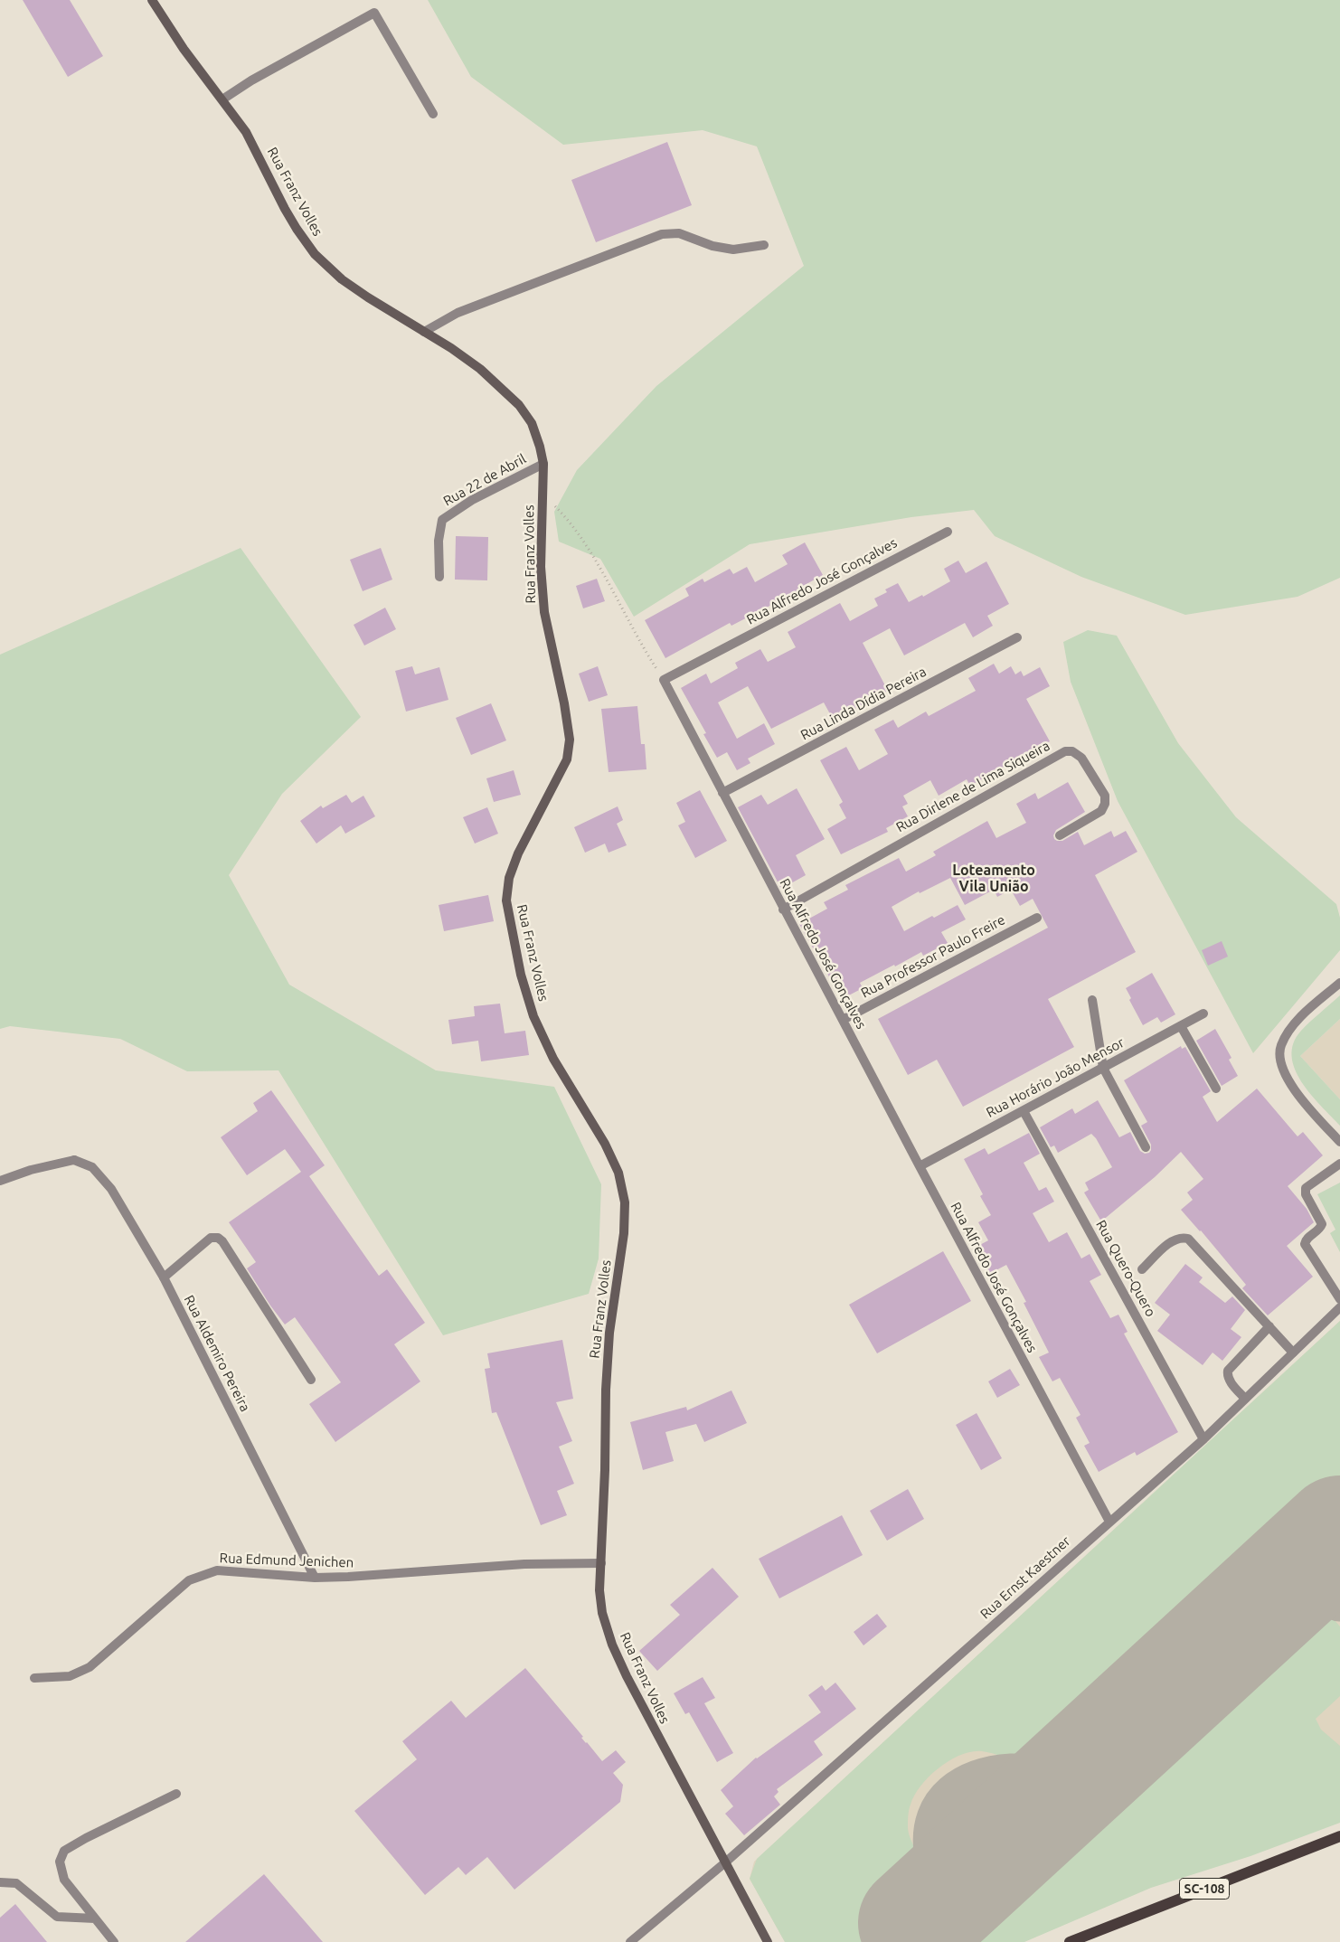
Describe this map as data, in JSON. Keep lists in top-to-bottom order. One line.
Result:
{"streets":{"main road":["SC-108"],"street":["Rua Franz Volles","Rua 22 de Abril","Rua Alfredo José Gonçalves","Rua Linda Dídia Pereira","Rua Dirlene de Lima Siqueira","Rua Professor Paulo Freire","Rua Horário João Mensor","Rua Quero-Quero","Rua Aldemiro Pereira","Rua Edmund Jenichen","Rua Ernst Kaestner"]},"crossings":[["Rua Franz Volles","Rua 22 de Abril"],["Rua Franz Volles","Rua Edmund Jenichen"],["Rua Franz Volles","Rua Ernst Kaestner"],["Rua Alfredo José Gonçalves","Rua Linda Dídia Pereira"],["Rua Alfredo José Gonçalves","Rua Dirlene de Lima Siqueira"],["Rua Alfredo José Gonçalves","Rua Professor Paulo Freire"],["Rua Alfredo José Gonçalves","Rua Horário João Mensor"],["Rua Alfredo José Gonçalves","Rua Ernst Kaestner"],["Rua Horário João Mensor","Rua Quero-Quero"],["Rua Quero-Quero","Rua Ernst Kaestner"],["Rua Aldemiro Pereira","Rua Edmund Jenichen"]],"districts":["Loteamento Vila União"]}
